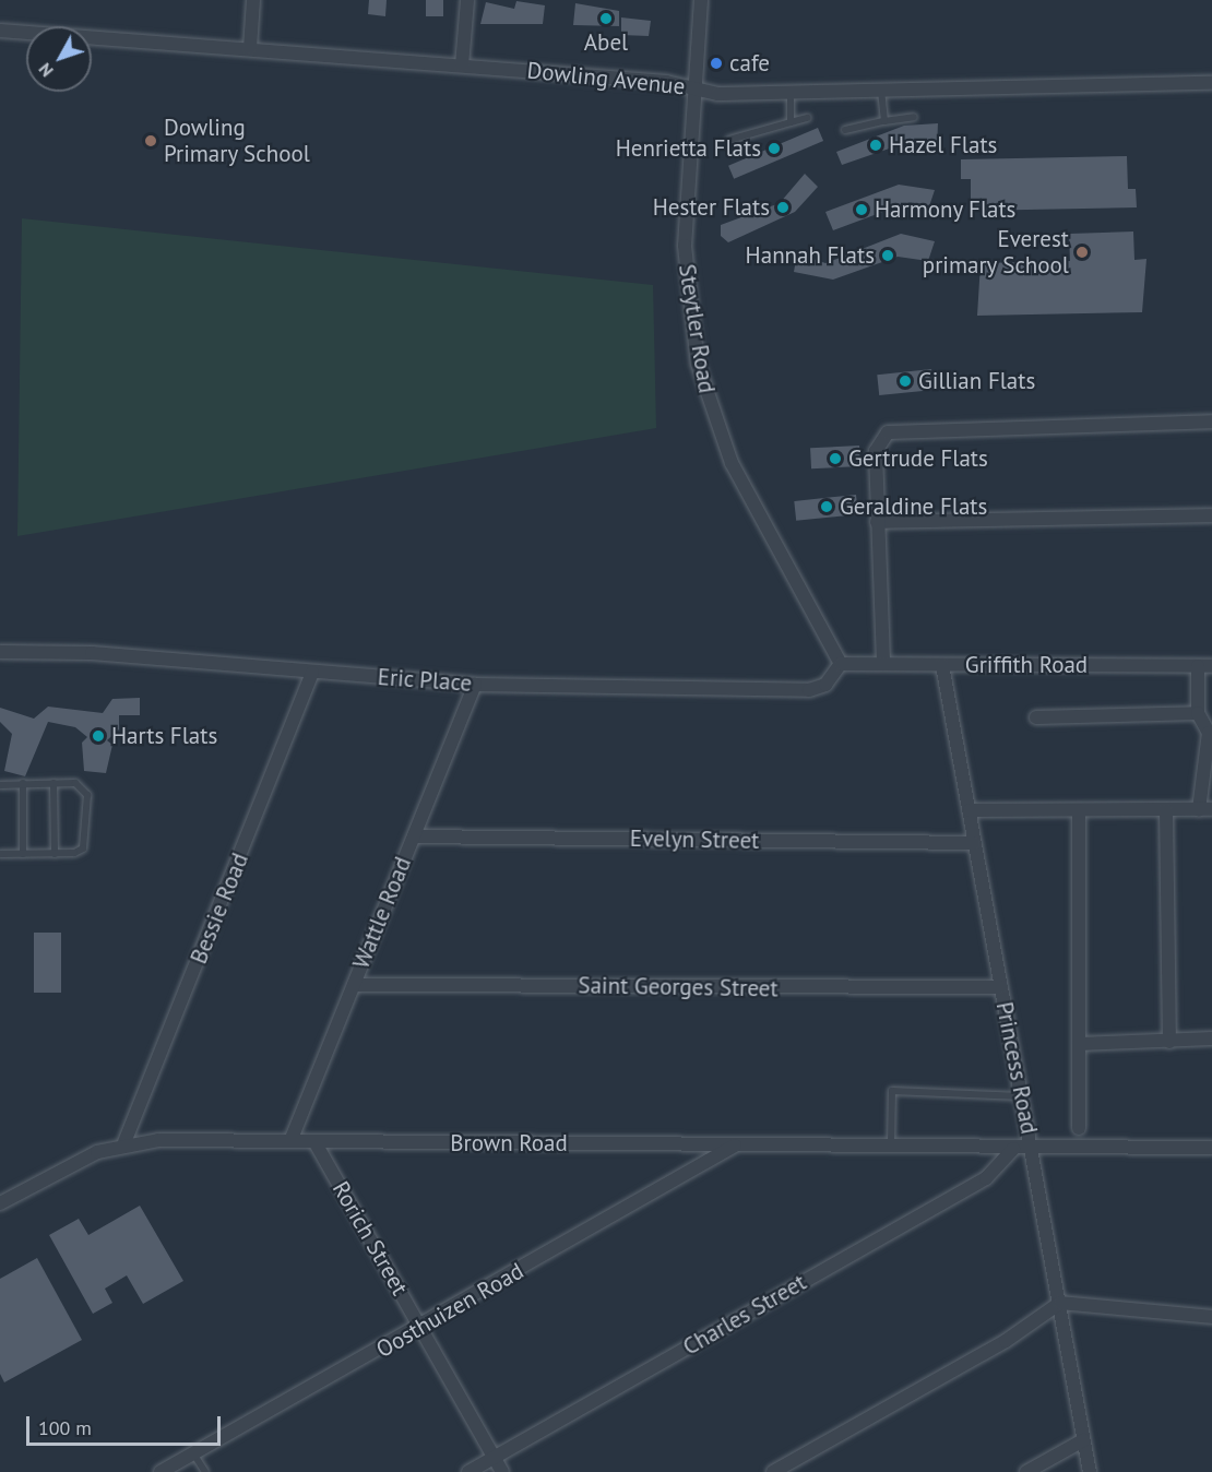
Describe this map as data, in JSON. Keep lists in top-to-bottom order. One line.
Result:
{"streets":{"street":["Dowling Avenue","Steytler Road","Griffith Road","Eric Place","Evelyn Street","Bessie Road","Wattle Road","Saint Georges Street","Princess Road","Brown Road","Rorich Street","Oosthuizen Road","Charles Street"]},"crossings":[["Dowling Avenue","Steytler Road"],["Steytler Road","Griffith Road"],["Steytler Road","Eric Place"],["Griffith Road","Eric Place"],["Griffith Road","Princess Road"],["Eric Place","Bessie Road"],["Eric Place","Wattle Road"],["Evelyn Street","Wattle Road"],["Evelyn Street","Princess Road"],["Bessie Road","Brown Road"],["Wattle Road","Saint Georges Street"],["Wattle Road","Brown Road"],["Saint Georges Street","Princess Road"],["Princess Road","Brown Road"],["Brown Road","Rorich Street"],["Brown Road","Oosthuizen Road"],["Brown Road","Charles Street"],["Rorich Street","Oosthuizen Road"],["Rorich Street","Charles Street"]],"places":["Abel","cafe","Dowling Primary School","Hazel Flats","Henrietta Flats","Hester Flats","Harmony Flats","Everest primary School","Hannah Flats","Gillian Flats","Gertrude Flats","Geraldine Flats","Harts Flats"],"scale_bar":"100 m","north":"bottom left"}
